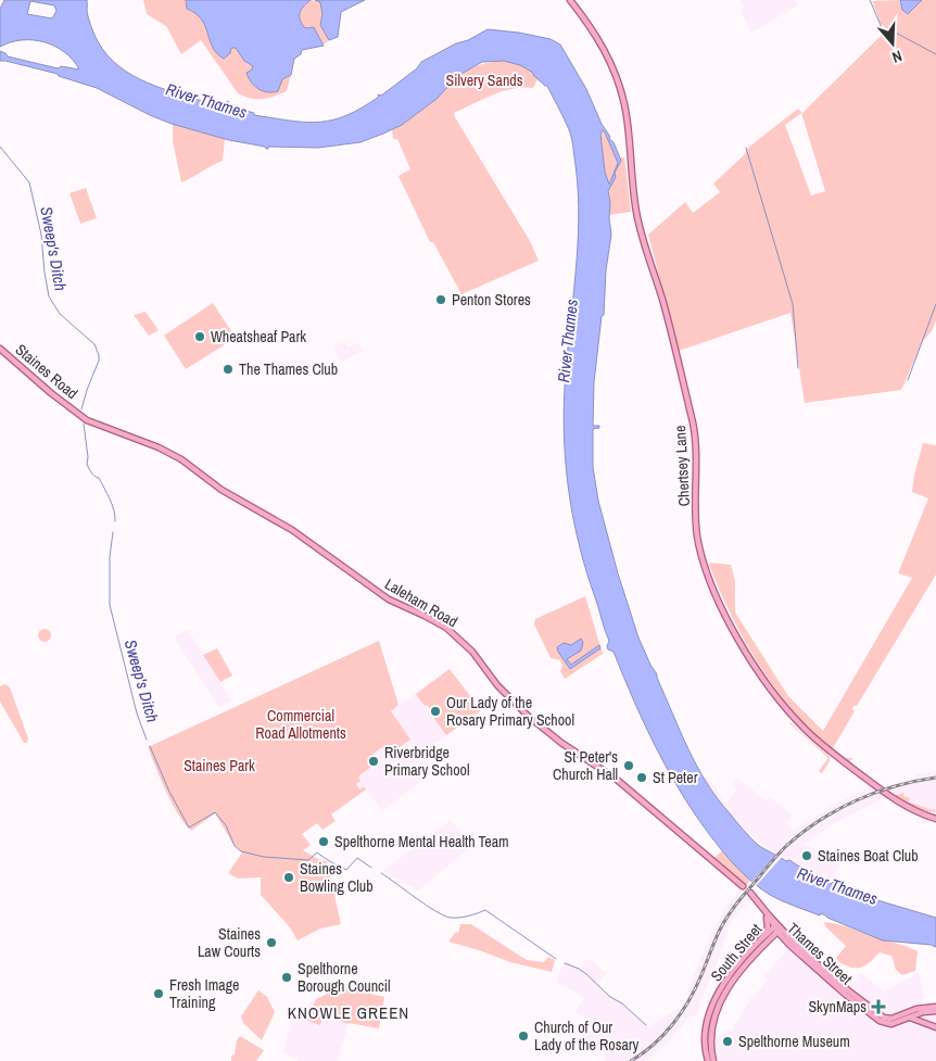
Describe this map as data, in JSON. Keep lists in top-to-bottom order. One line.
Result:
{"streets":{"main road":["Staines Road","Chertsey Lane","Laleham Road","South Street","Thames Street"]},"crossings":[["Staines Road","Laleham Road"],["South Street","Thames Street"]],"districts":["KNOWLE GREEN"],"water":["River Thames","Sweep's Ditch"],"parks":["Silvery Sands","Commercial Road Allotments","Staines Park"],"places":{"other":["Penton Stores","Wheatsheaf Park","The Thames Club","Our Lady of the Rosary Primary School","Riverbridge Primary School","St Peter's Church Hall","St Peter","Spelthorne Mental Health Team","Staines Boat Club","Staines Bowling Club","Staines Law Courts","Spelthorne Borough Council","Fresh Image Training","Church of Our Lady of the Rosary","Spelthorne Museum"],"health":["SkynMaps"]},"north":"bottom"}
